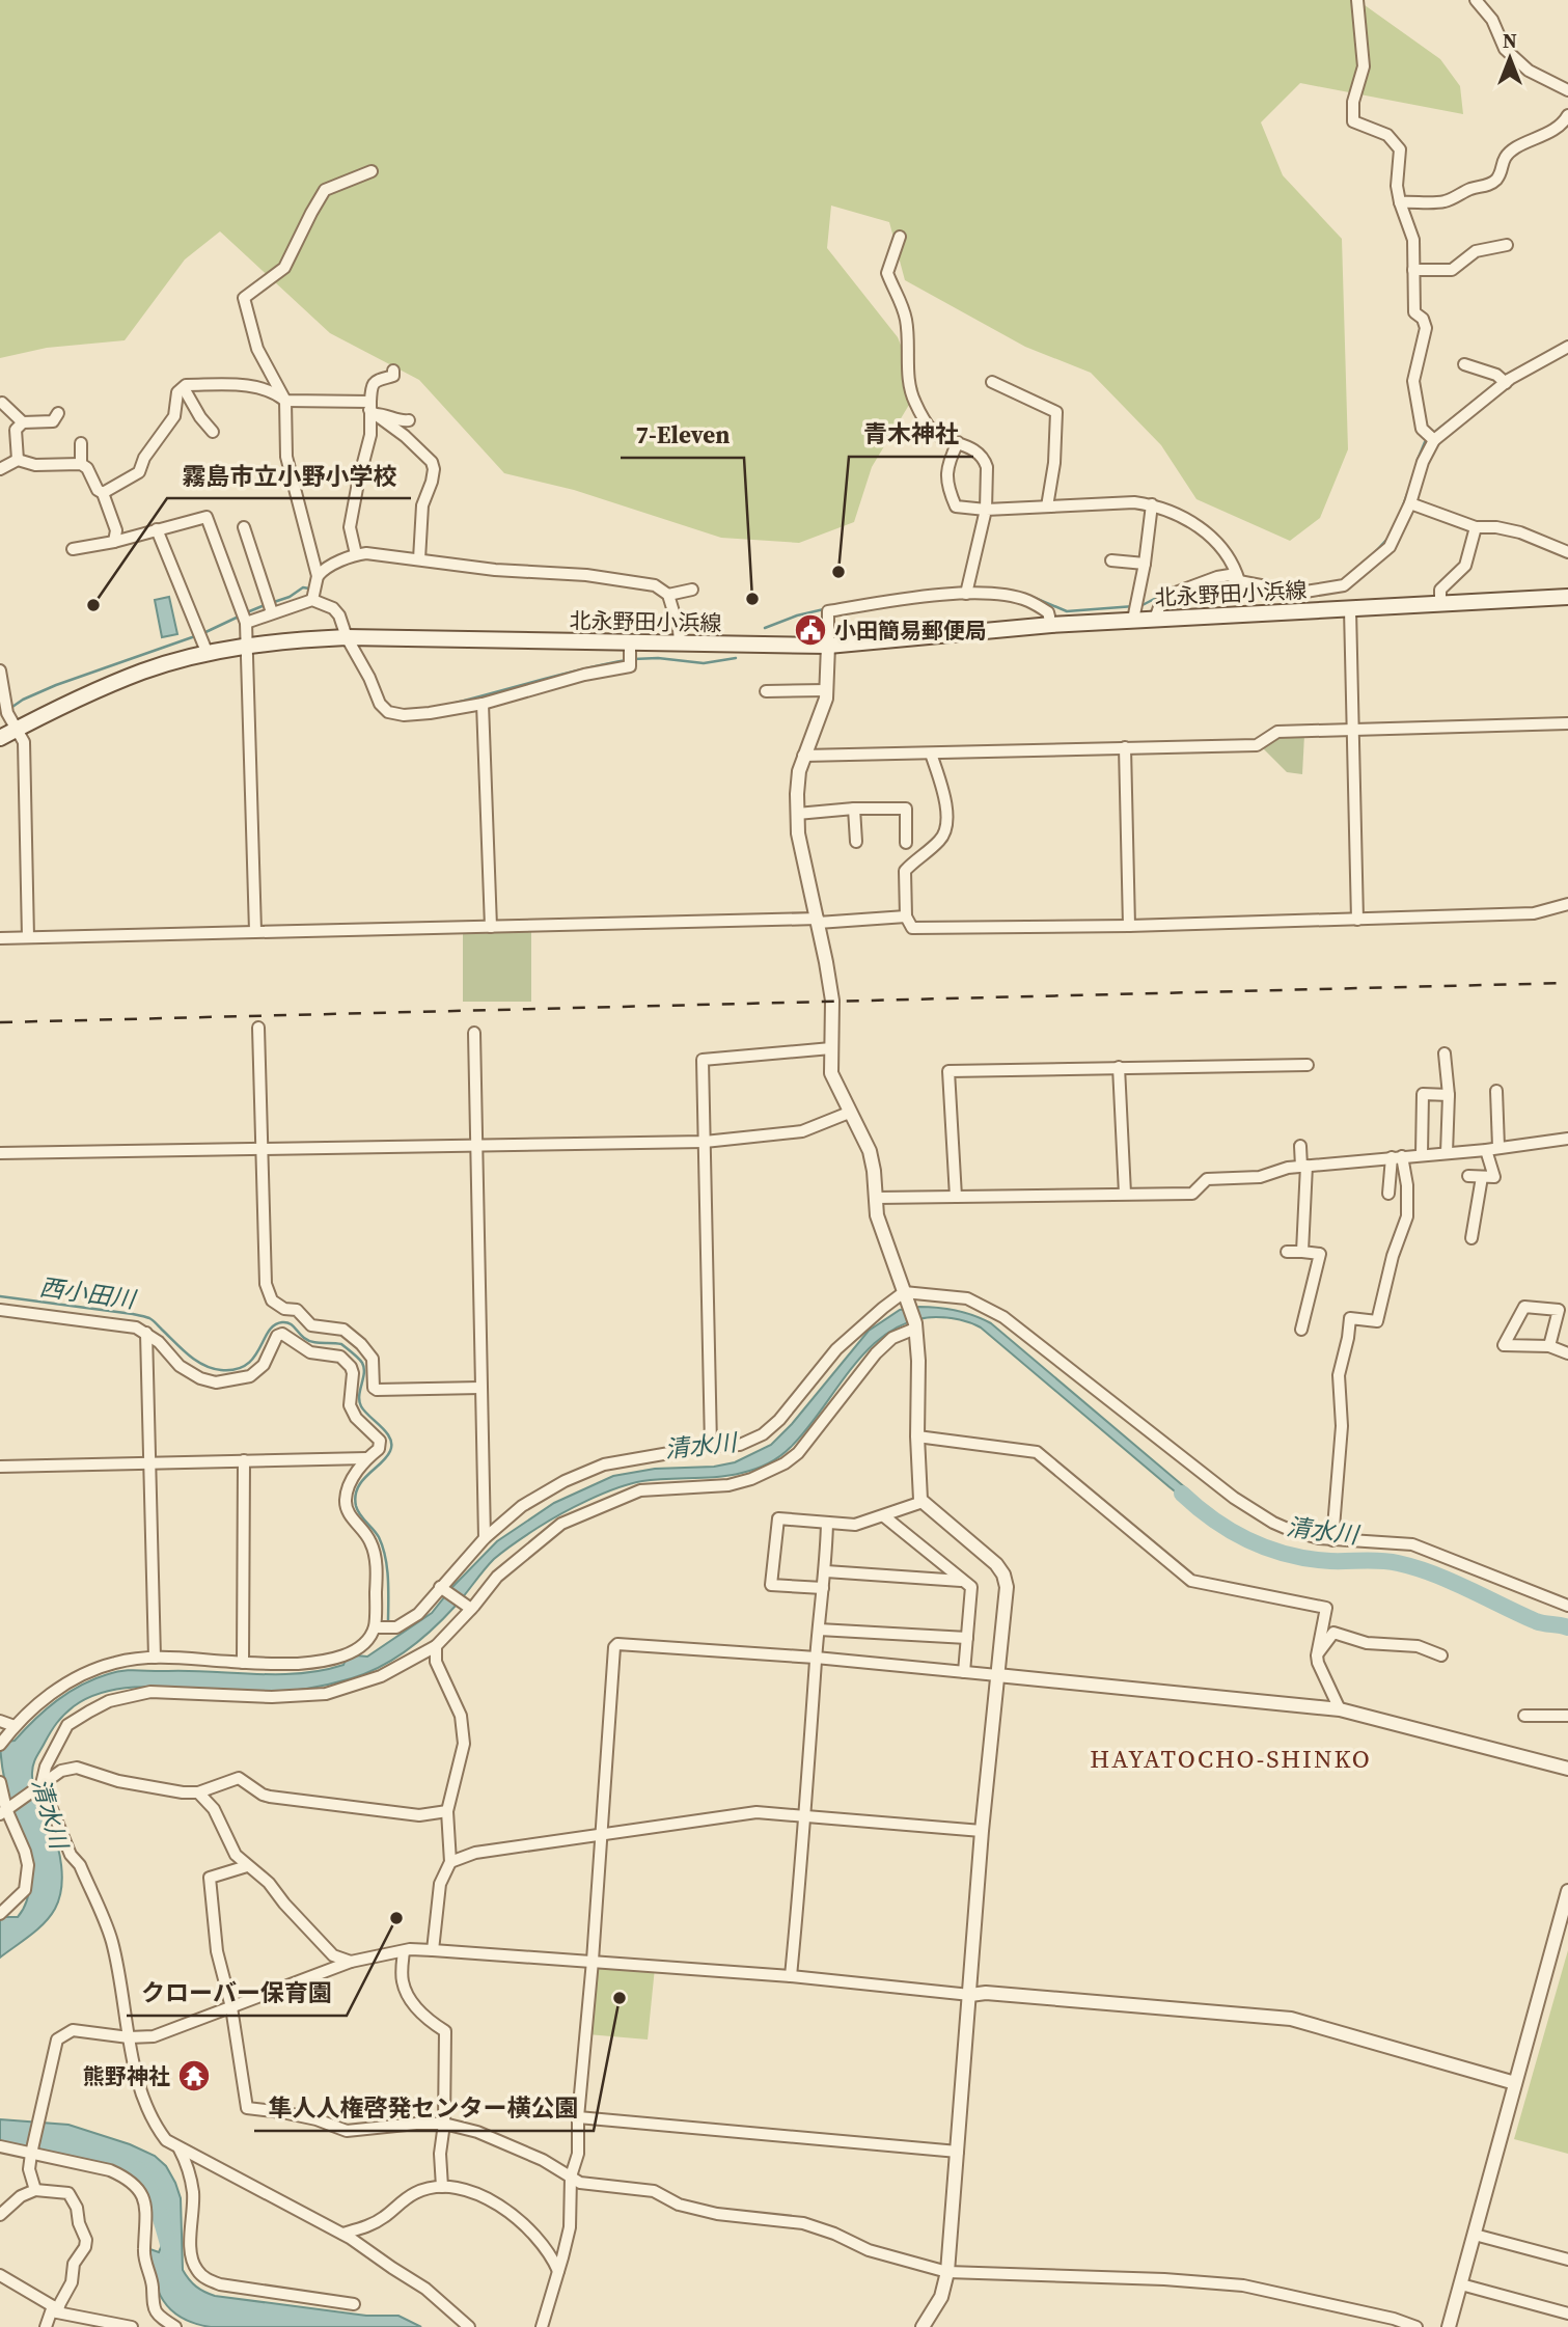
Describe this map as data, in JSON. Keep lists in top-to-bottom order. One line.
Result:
{"streets":{"main road":["北永野田小浜線"]},"districts":["HAYATOCHO-SHINKO"],"water":["西小田川","清水川"],"places":{"other":["青木神社","7-Eleven","霧島市立小野小学校","クローバー保育園","隼人人権啓発センター横公園"],"public building":["小田簡易郵便局"],"temple":["熊野神社"]},"north":"top"}
